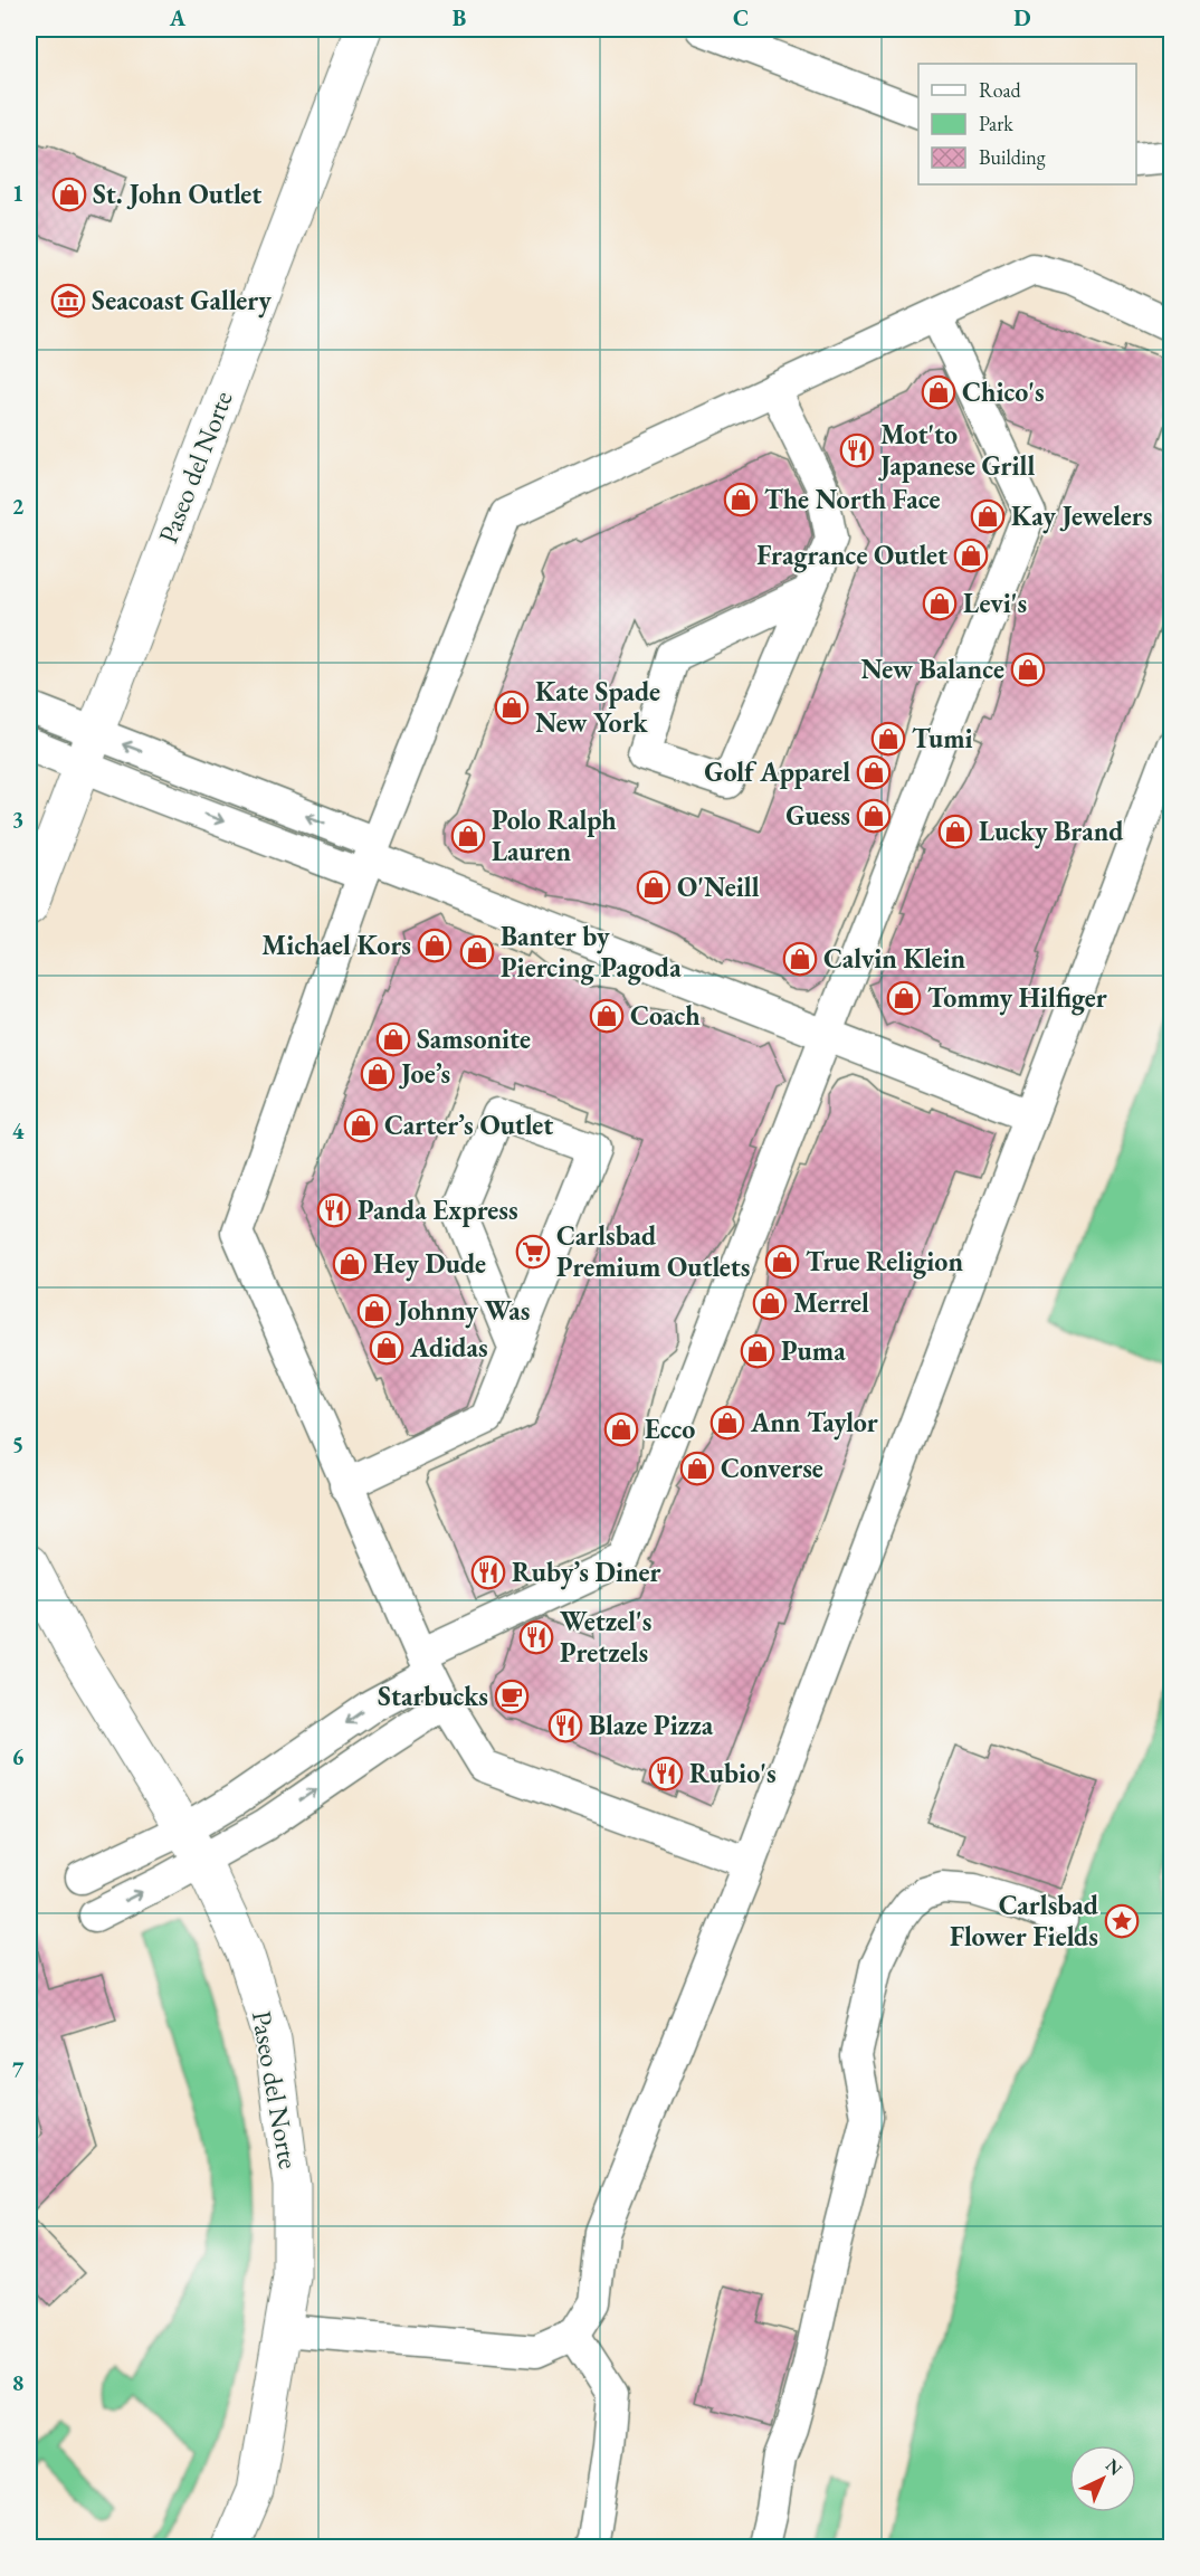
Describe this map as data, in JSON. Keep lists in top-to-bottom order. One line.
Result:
{"streets":{"main road":["Paseo del Norte"]},"places":{"shop":["St. John Outlet","Chico's","The North Face","Kay Jewelers","Fragrance Outlet","Levi's","New Balance","Kate Spade New York","Tumi","Golf Apparel","Guess","Lucky Brand","Polo Ralph Lauren","O'Neill","Michael Kors","Banter by Piercing Pagoda","Calvin Klein","Tommy Hilfiger","Coach","Samsonite","Joe’s","Carter’s Outlet","True Religion","Hey Dude","Merrel","Johnny Was","Adidas","Puma","Ann Taylor","Ecco","Converse"],"museum":["Seacoast Gallery"],"restaurant":["Mot'to Japanese Grill","Panda Express","Ruby’s Diner","Wetzel's Pretzels","Blaze Pizza","Rubio's"],"supermarket":["Carlsbad Premium Outlets"],"cafe":["Starbucks"],"place":["Carlsbad Flower Fields"]},"legend":["Road","Park","Building"],"north":"top right","grid":{"columns":["A","B","C","D"],"rows":["1","2","3","4","5","6","7","8"]}}
